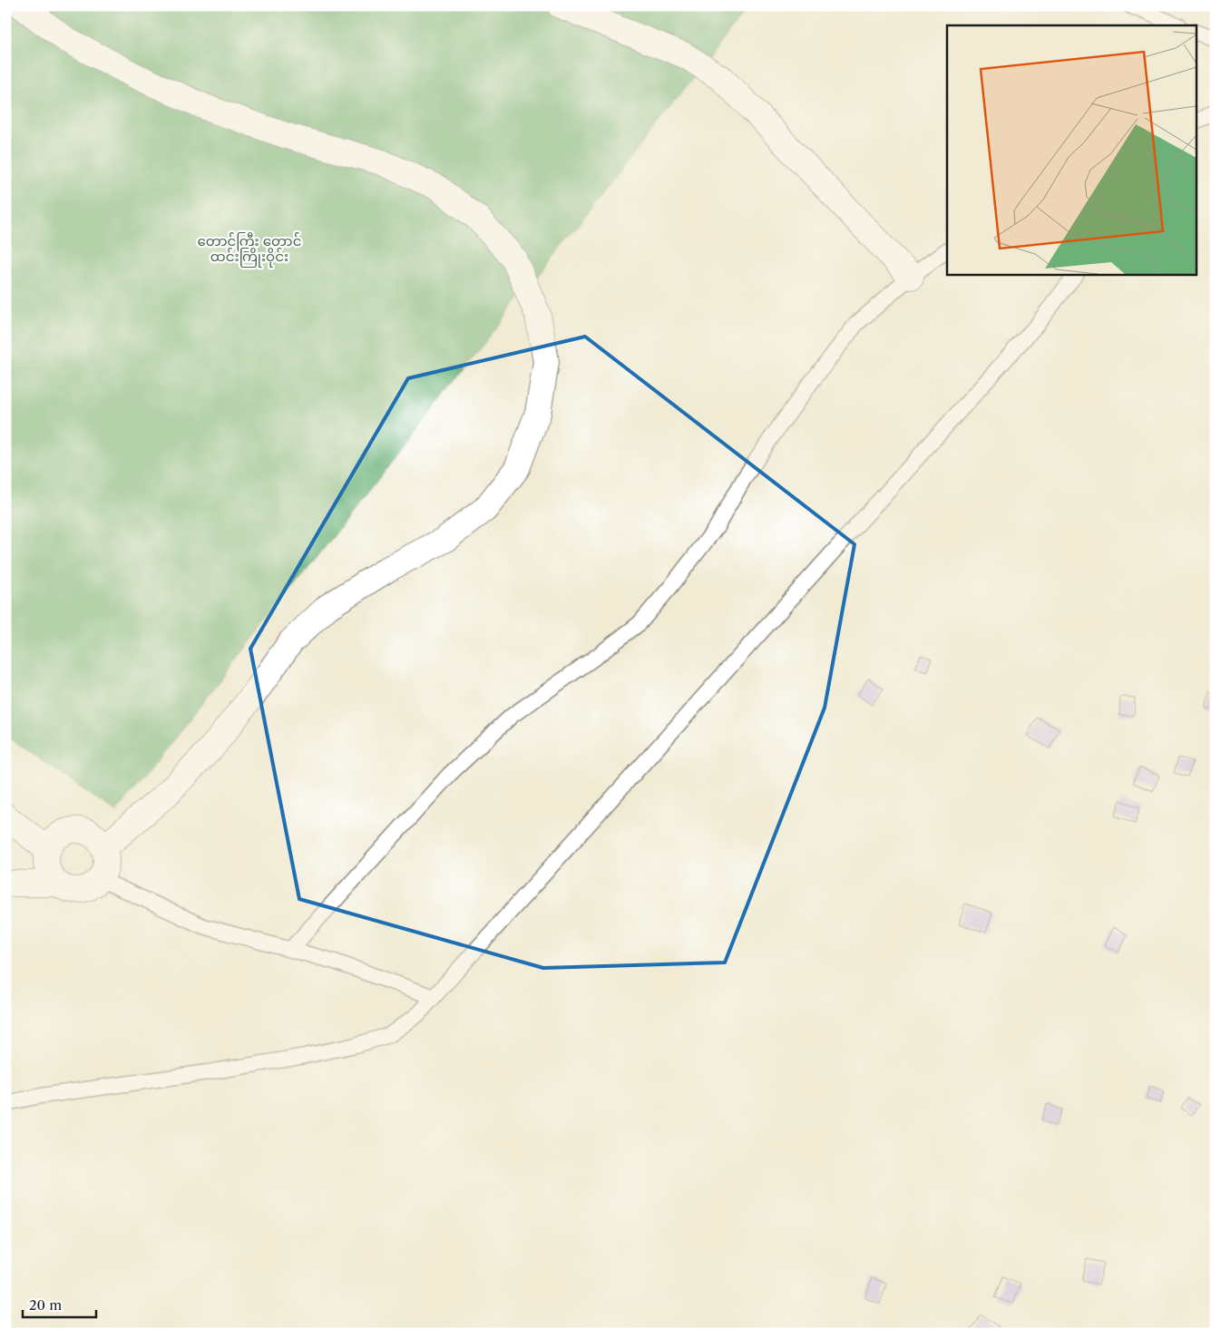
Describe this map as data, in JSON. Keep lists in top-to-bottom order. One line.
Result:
{"parks":["တောင်ကြီး တောင် ထင်းကြိုးဝိုင်း"],"scale_bar":"20 m"}
